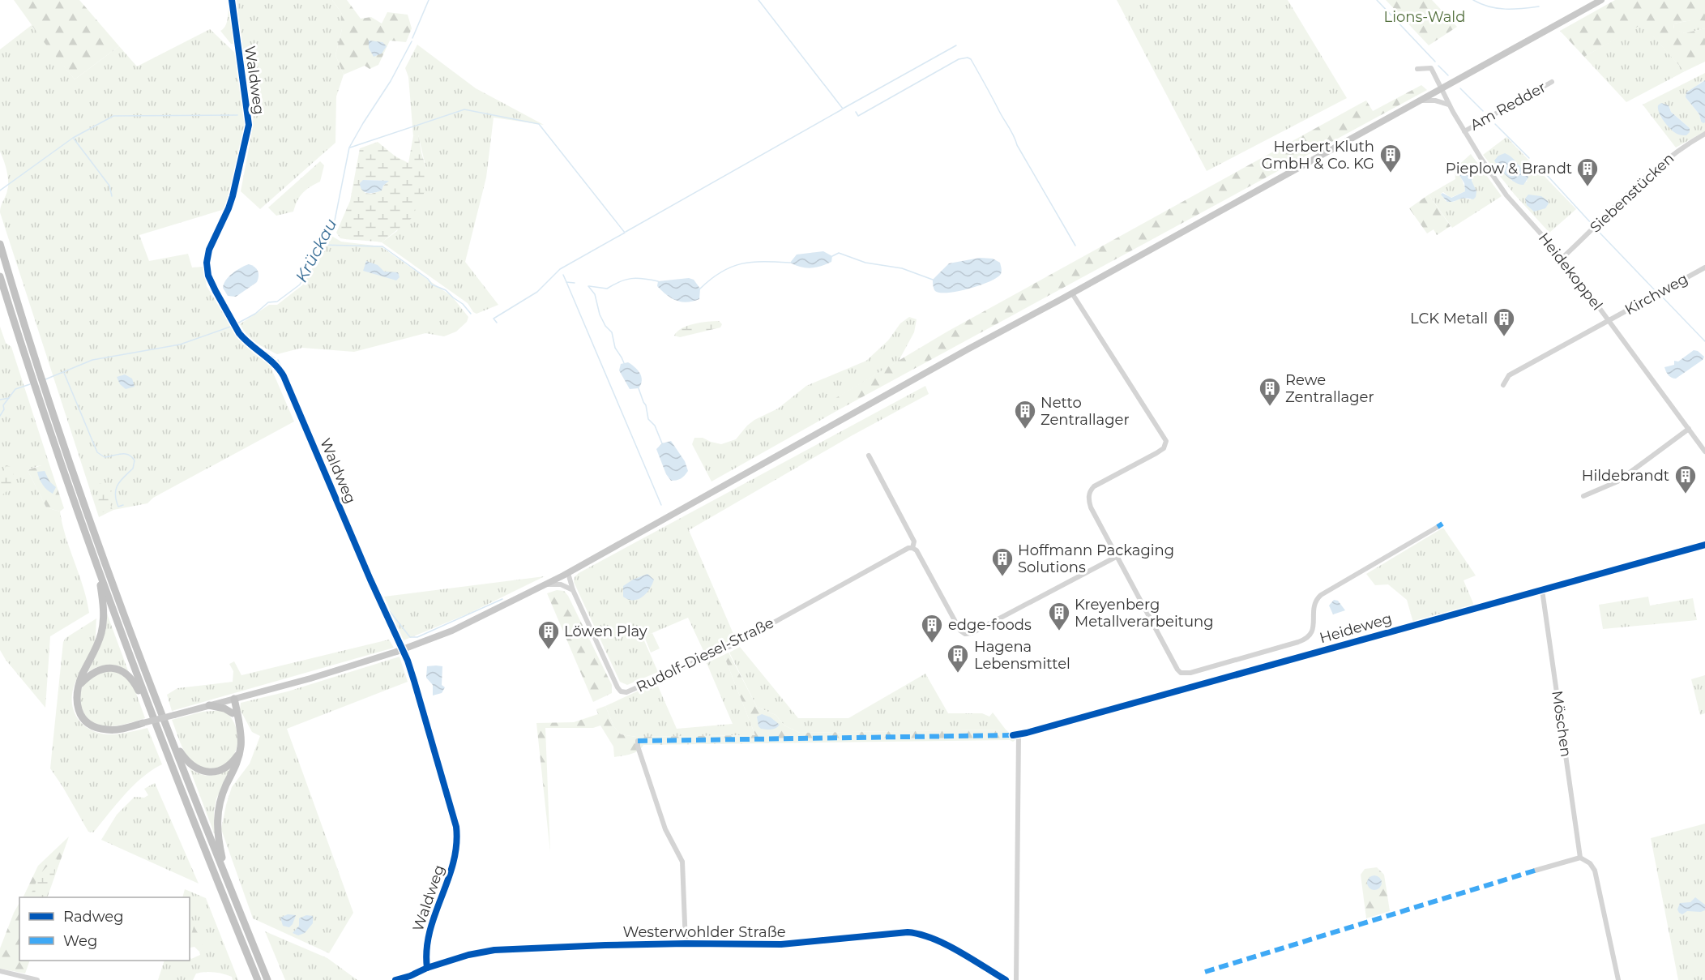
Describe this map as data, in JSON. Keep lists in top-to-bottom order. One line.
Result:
{"streets":{"street":["Waldweg","Am Redder","Siebenstücken","Heidekoppel","Kirchweg","Heideweg","Rudolf-Diesel-Straße","Möschen","Westerwohlder Straße"]},"crossings":[["Waldweg","Westerwohlder Straße"],["Am Redder","Heidekoppel"],["Siebenstücken","Heidekoppel"],["Heidekoppel","Kirchweg"],["Heideweg","Möschen"]],"water":["Krückau"],"parks":["Lions-Wald"],"places":{"building":["Herbert Kluth GmbH & Co. KG","Pieplow & Brandt","LCK Metall","Rewe Zentrallager","Netto Zentrallager","Hildebrandt","Hoffmann Packaging Solutions","Kreyenberg Metallverarbeitung","edge-foods","Löwen Play","Hagena Lebensmittel"]},"legend":["Radweg","Weg"]}
